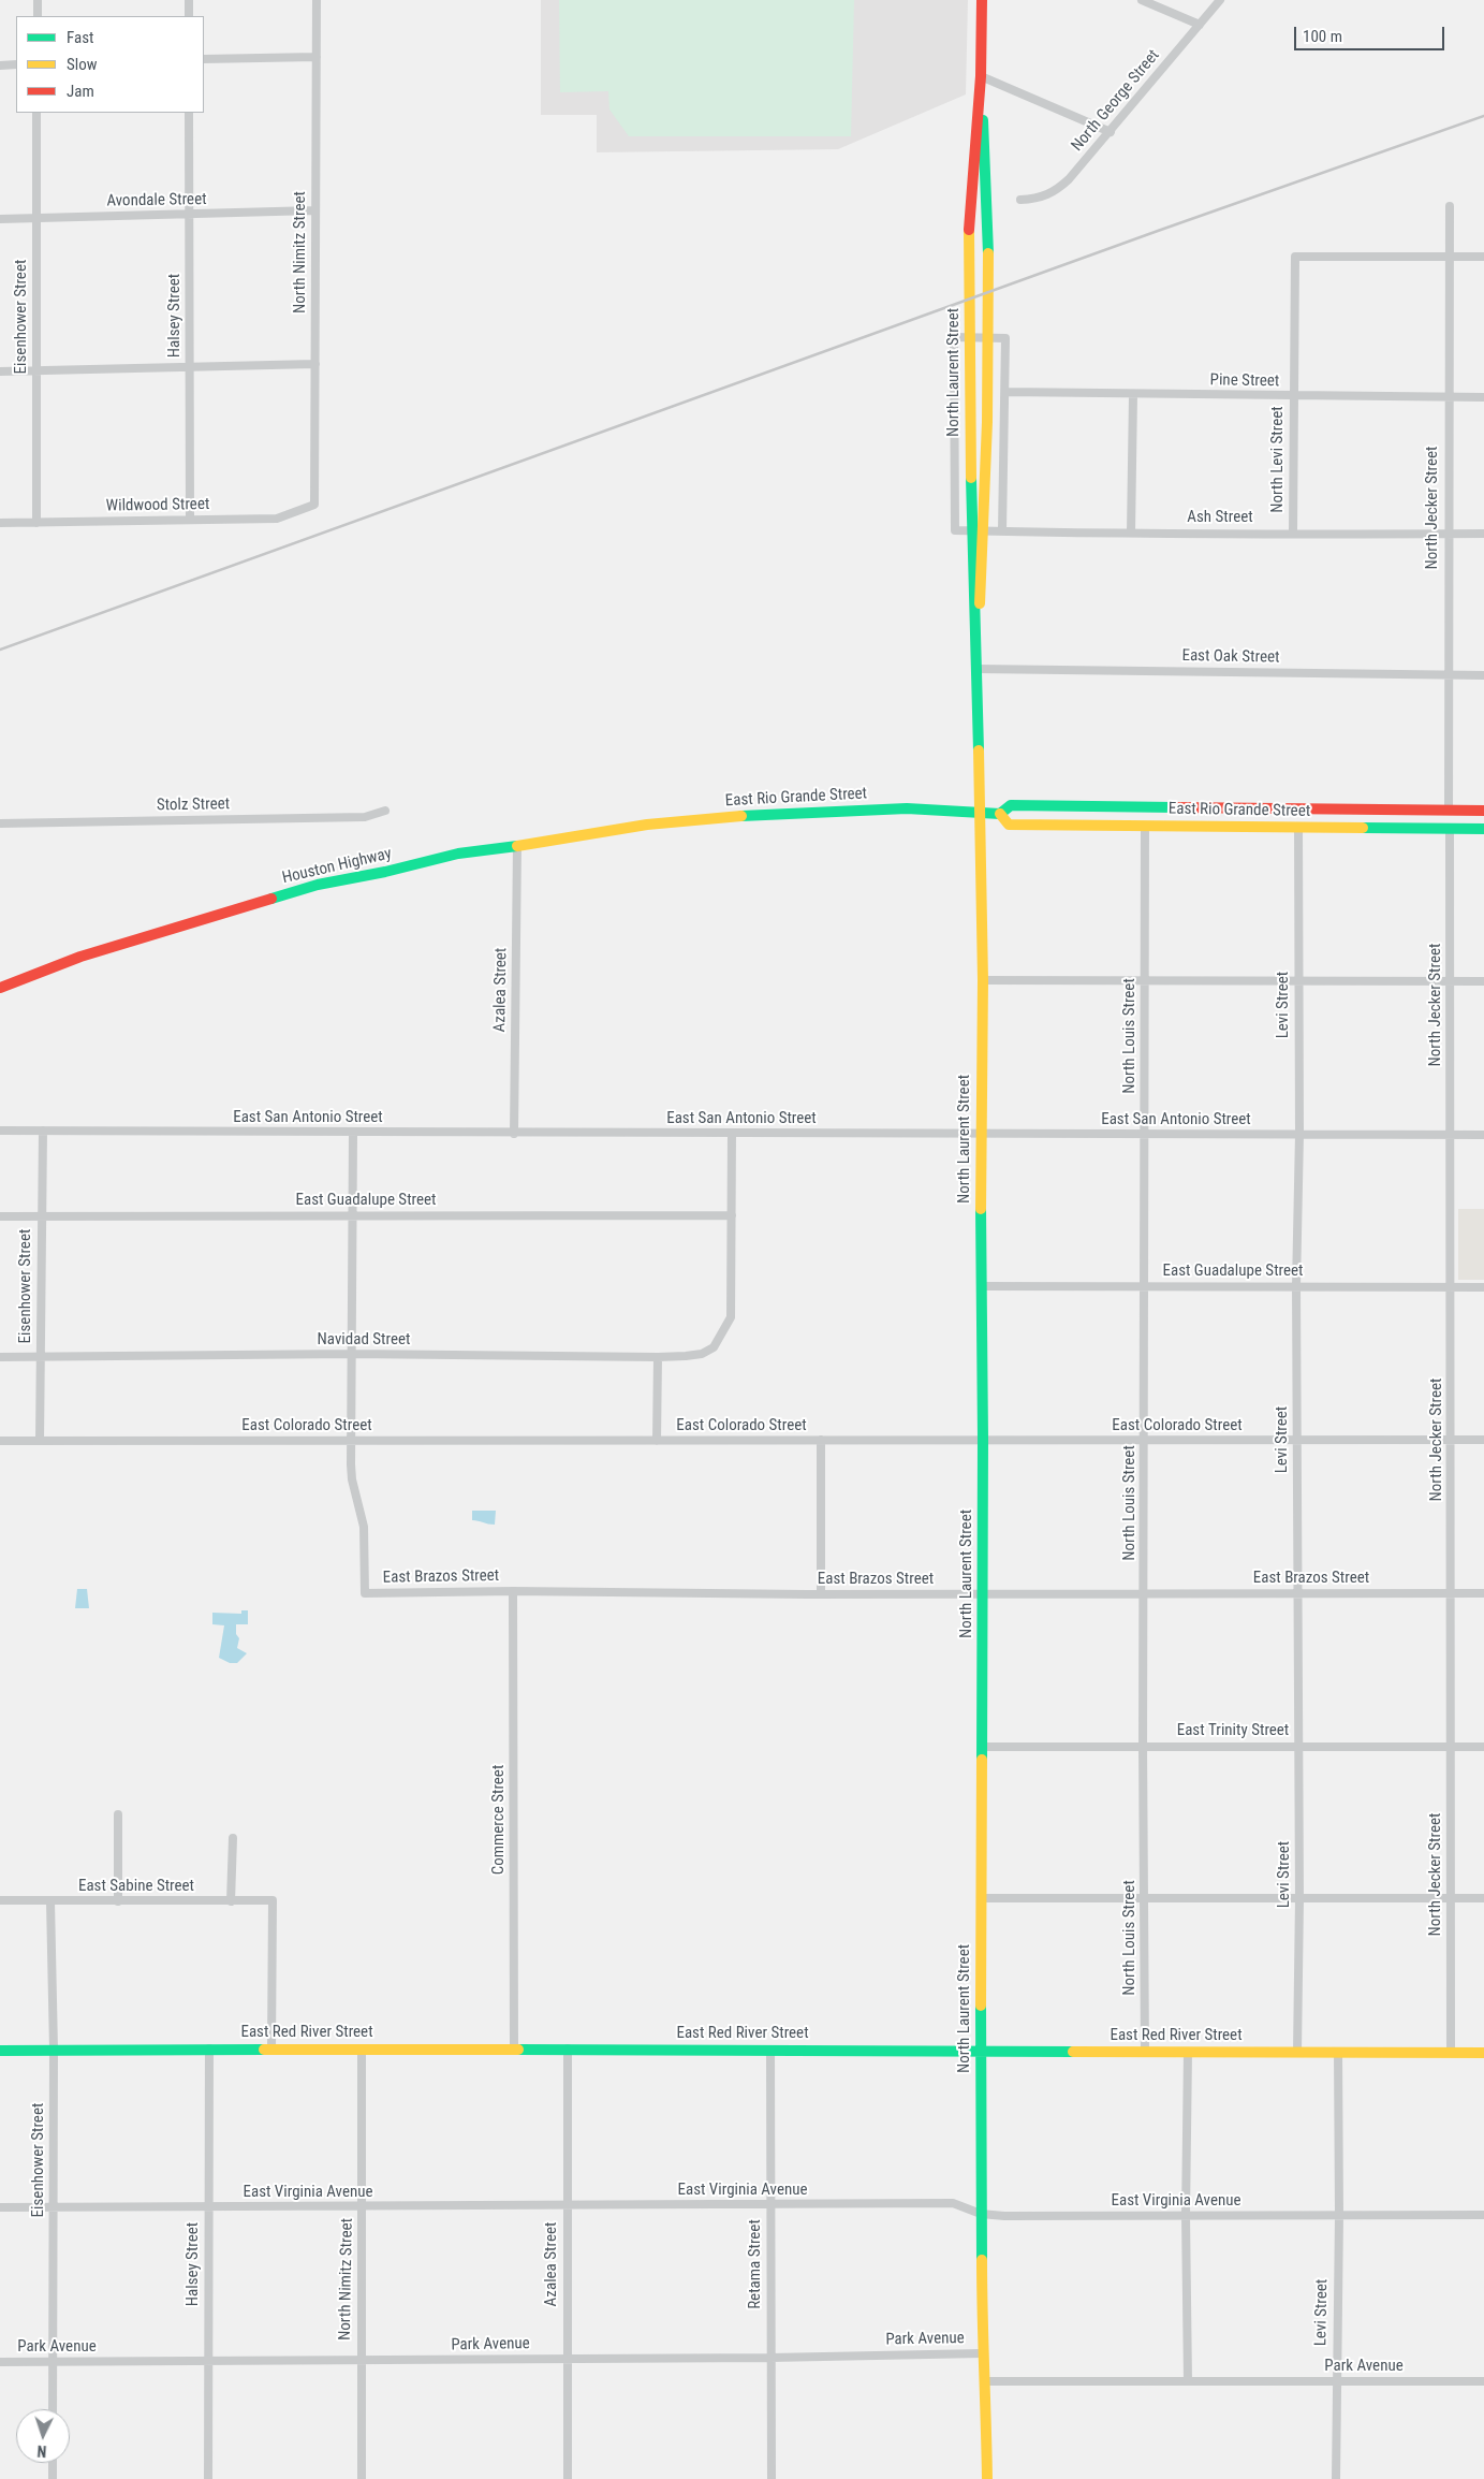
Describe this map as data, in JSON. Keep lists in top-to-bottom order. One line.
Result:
{"streets":{"main road":["North Laurent Street","East Rio Grande Street","Houston Highway","East Red River Street"],"street":["North George Street","Avondale Street","North Nimitz Street","Halsey Street","Eisenhower Street","Pine Street","North Levi Street","Wildwood Street","North Jecker Street","Ash Street","East Oak Street","Stolz Street","Azalea Street","Levi Street","North Louis Street","East San Antonio Street","East Guadalupe Street","Navidad Street","East Colorado Street","East Brazos Street","East Trinity Street","Commerce Street","East Sabine Street","East Virginia Avenue","Retama Street","Park Avenue"]},"crossings":[["Avondale Street","North Nimitz Street"],["Avondale Street","Halsey Street"],["Avondale Street","Eisenhower Street"],["North Nimitz Street","Wildwood Street"],["North Nimitz Street","East Red River Street"],["North Nimitz Street","East Virginia Avenue"],["North Nimitz Street","Park Avenue"],["Halsey Street","Wildwood Street"],["Halsey Street","East Red River Street"],["Halsey Street","East Virginia Avenue"],["Halsey Street","Park Avenue"],["Eisenhower Street","Wildwood Street"],["Eisenhower Street","East San Antonio Street"],["Eisenhower Street","East Guadalupe Street"],["Eisenhower Street","Navidad Street"],["Eisenhower Street","East Colorado Street"],["Eisenhower Street","East Sabine Street"],["Eisenhower Street","East Red River Street"],["Eisenhower Street","East Virginia Avenue"],["Eisenhower Street","Park Avenue"],["North Laurent Street","Ash Street"],["North Laurent Street","East Oak Street"],["North Laurent Street","East Rio Grande Street"],["North Laurent Street","East San Antonio Street"],["North Laurent Street","East Guadalupe Street"],["North Laurent Street","East Colorado Street"],["North Laurent Street","East Brazos Street"],["North Laurent Street","East Trinity Street"],["North Laurent Street","East Red River Street"],["North Laurent Street","East Virginia Avenue"],["North Laurent Street","Park Avenue"],["Pine Street","North Levi Street"],["Pine Street","North Jecker Street"],["Pine Street","Ash Street"],["North Levi Street","North Jecker Street"],["North Levi Street","Ash Street"],["North Jecker Street","Ash Street"],["North Jecker Street","East Oak Street"],["North Jecker Street","East Rio Grande Street"],["North Jecker Street","East San Antonio Street"],["North Jecker Street","East Guadalupe Street"],["North Jecker Street","East Colorado Street"],["North Jecker Street","East Brazos Street"],["North Jecker Street","East Trinity Street"],["North Jecker Street","East Red River Street"],["East Rio Grande Street","Houston Highway"],["East Rio Grande Street","Levi Street"],["East Rio Grande Street","North Louis Street"],["Houston Highway","Azalea Street"],["Azalea Street","East San Antonio Street"],["Azalea Street","East Red River Street"],["Azalea Street","East Virginia Avenue"],["Azalea Street","Park Avenue"],["Levi Street","East San Antonio Street"],["Levi Street","East Guadalupe Street"],["Levi Street","East Colorado Street"],["Levi Street","East Brazos Street"],["Levi Street","East Trinity Street"],["Levi Street","East Red River Street"],["Levi Street","East Virginia Avenue"],["Levi Street","Park Avenue"],["North Louis Street","East San Antonio Street"],["North Louis Street","East Guadalupe Street"],["North Louis Street","East Colorado Street"],["North Louis Street","East Brazos Street"],["North Louis Street","East Trinity Street"],["North Louis Street","East Red River Street"],["East Guadalupe Street","Navidad Street"],["East Colorado Street","East Brazos Street"],["East Brazos Street","Commerce Street"],["Commerce Street","East Red River Street"],["East Sabine Street","East Red River Street"],["East Red River Street","Retama Street"],["East Virginia Avenue","Retama Street"],["Retama Street","Park Avenue"]],"legend":["Fast","Slow","Jam"],"scale_bar":"100 m","north":"bottom"}
